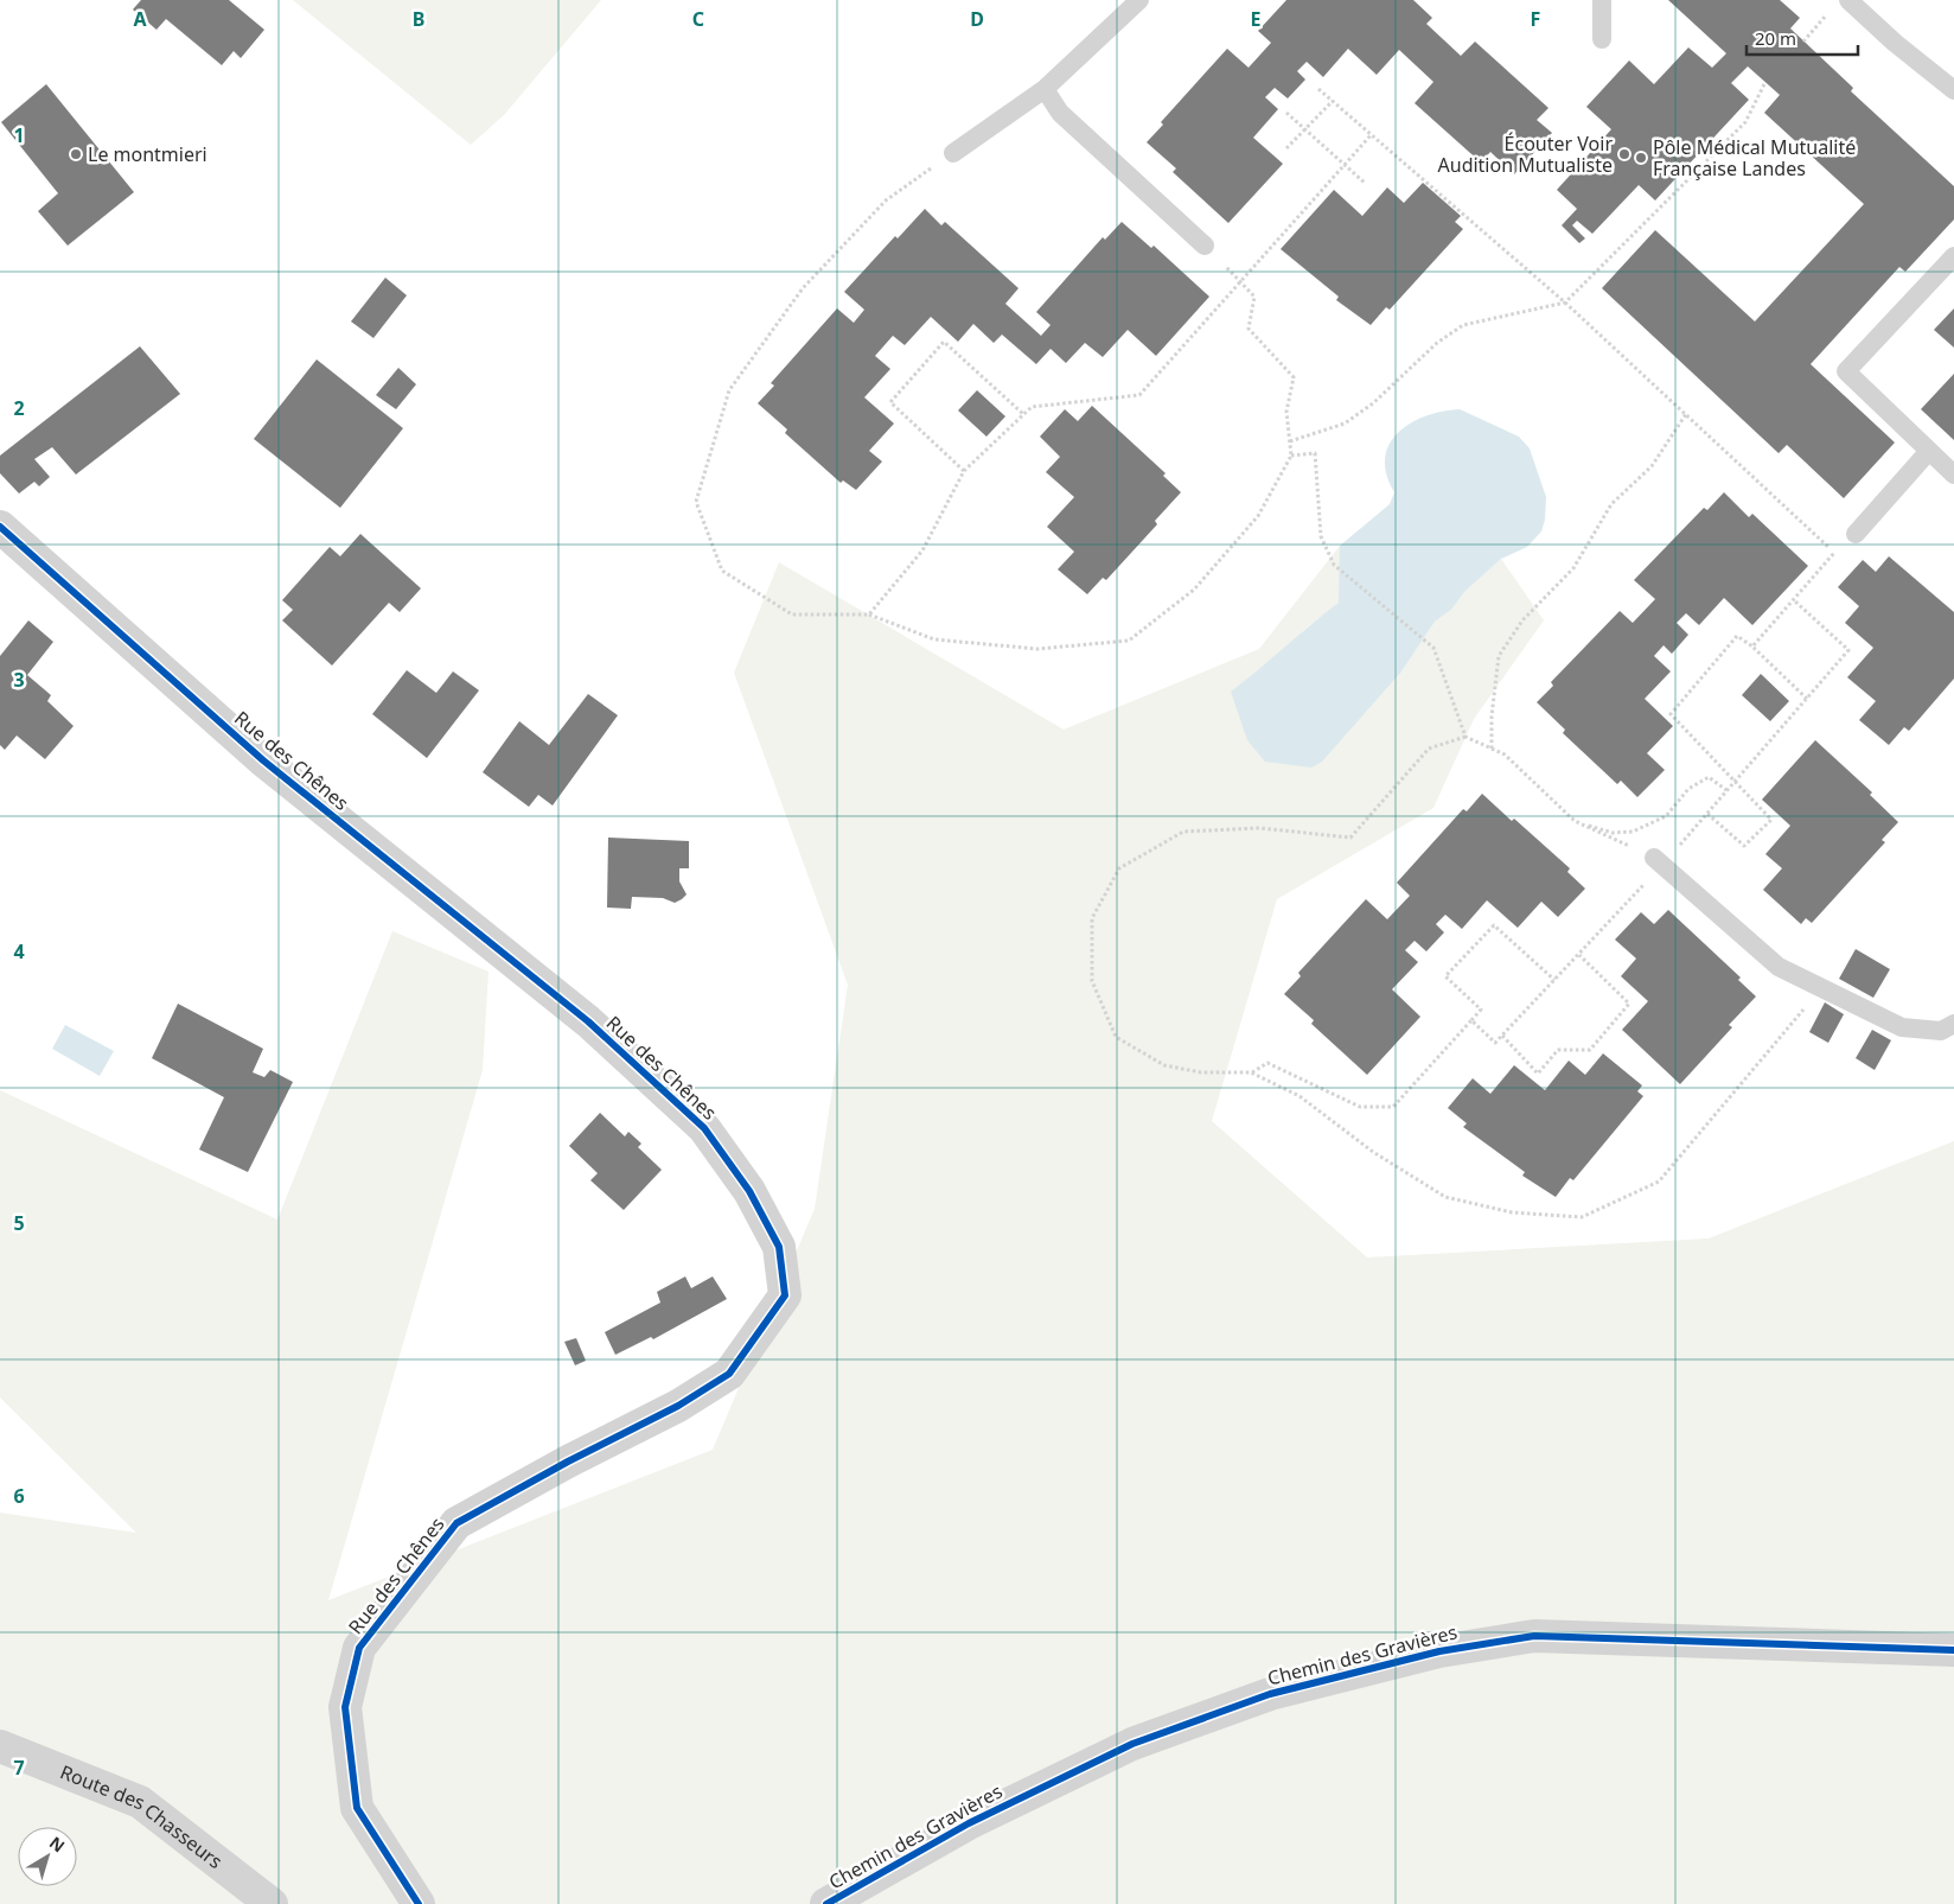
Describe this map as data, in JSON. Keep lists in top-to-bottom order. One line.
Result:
{"streets":{"street":["Rue des Chênes","Chemin des Gravières","Route des Chasseurs"]},"places":["Le montmieri","Écouter Voir Audition Mutualiste","Pôle Médical Mutualité Française Landes"],"scale_bar":"20 m","north":"top right","grid":{"columns":["A","B","C","D","E","F"],"rows":["1","2","3","4","5","6","7"]}}
